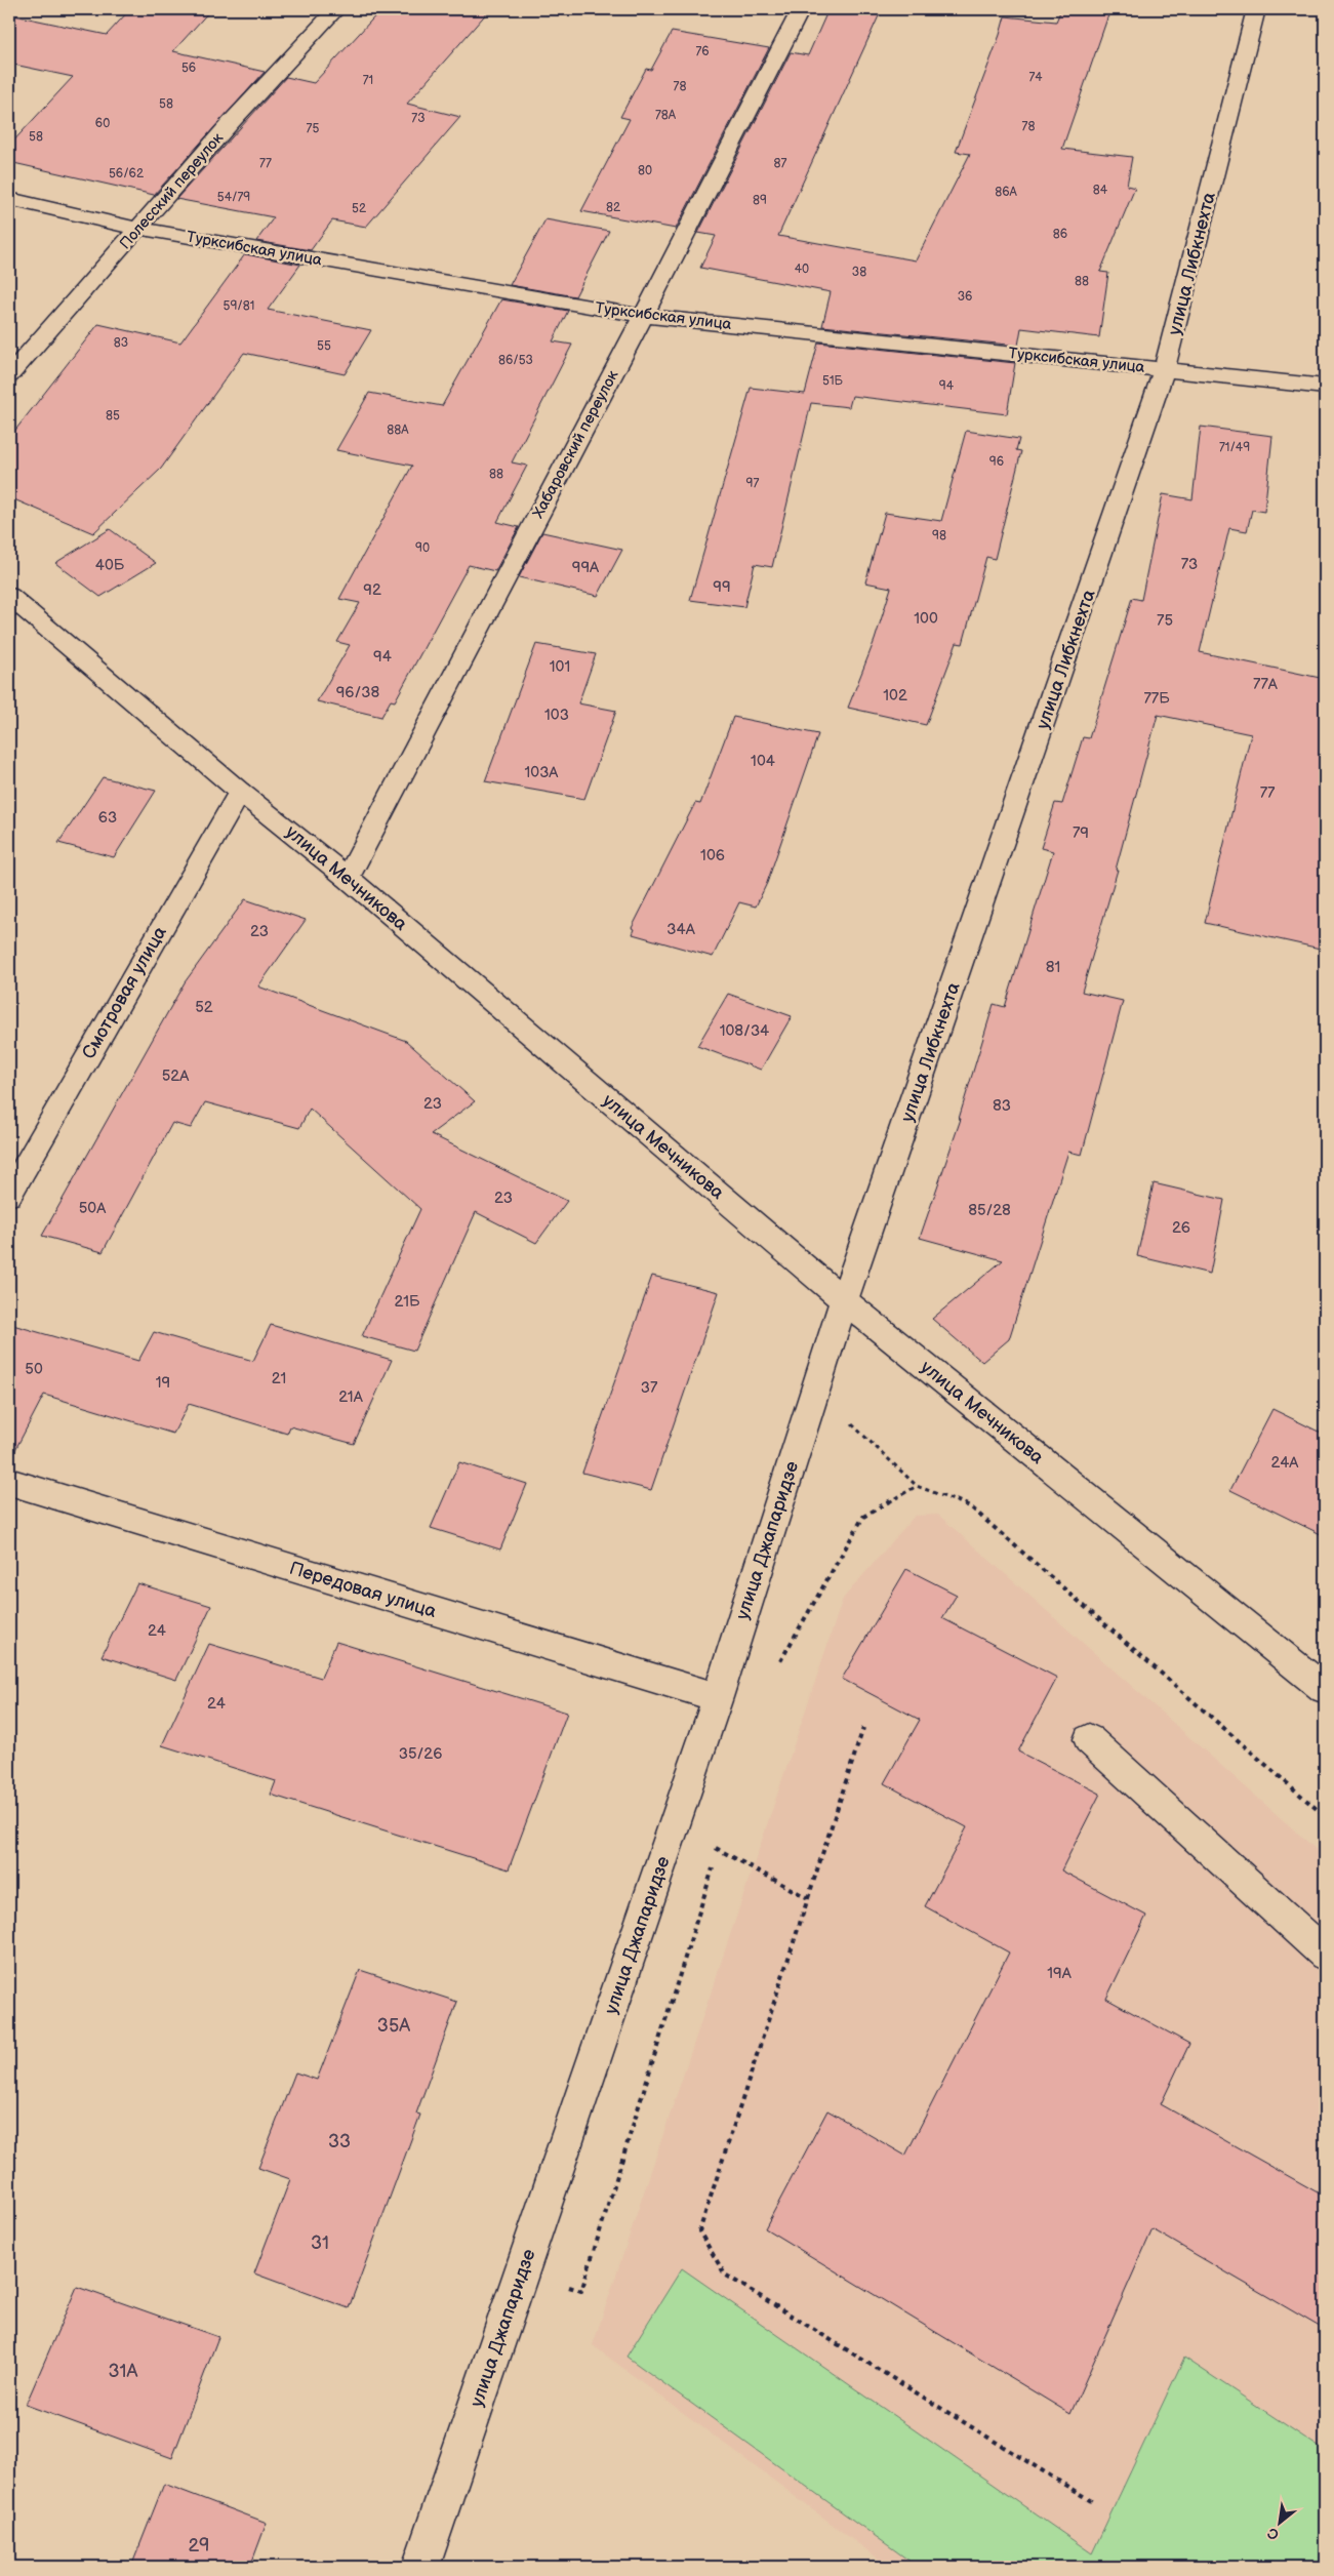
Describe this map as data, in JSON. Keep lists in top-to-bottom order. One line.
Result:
{"streets":{"street":["Полесский переулок","Турксибская улица","улица Либкнехта","Хабаровский переулок","улица Мечникова","Смотровая улица","улица Джапаридзе","Передовая улица"]},"crossings":[["Полесский переулок","Турксибская улица"],["Турксибская улица","улица Либкнехта"],["Турксибская улица","Хабаровский переулок"],["улица Либкнехта","улица Мечникова"],["улица Либкнехта","улица Джапаридзе"],["Хабаровский переулок","улица Мечникова"],["улица Мечникова","Смотровая улица"],["улица Мечникова","улица Джапаридзе"],["улица Джапаридзе","Передовая улица"]],"house_numbers":["76","56","74","71","78","58","78А","73","60","78","75","58","77","87","80","56/62","84","86А","54/79","89","82","52","86","40","38","88","36","59/81","83","55","86/53","51Б","94","85","88А","71/49","96","88","97","98","90","73","40Б","99А","99","92","100","75","94","101","77А","96/38","102","77Б","103","104","103А","77","63","79","106","34А","23","81","52","108/34","52А","23","83","23","50А","85/28","26","21Б","50","21","19","37","21А","24А","24","24","35/26","19А","35А","33","31","31А","29"],"north":"bottom left"}
